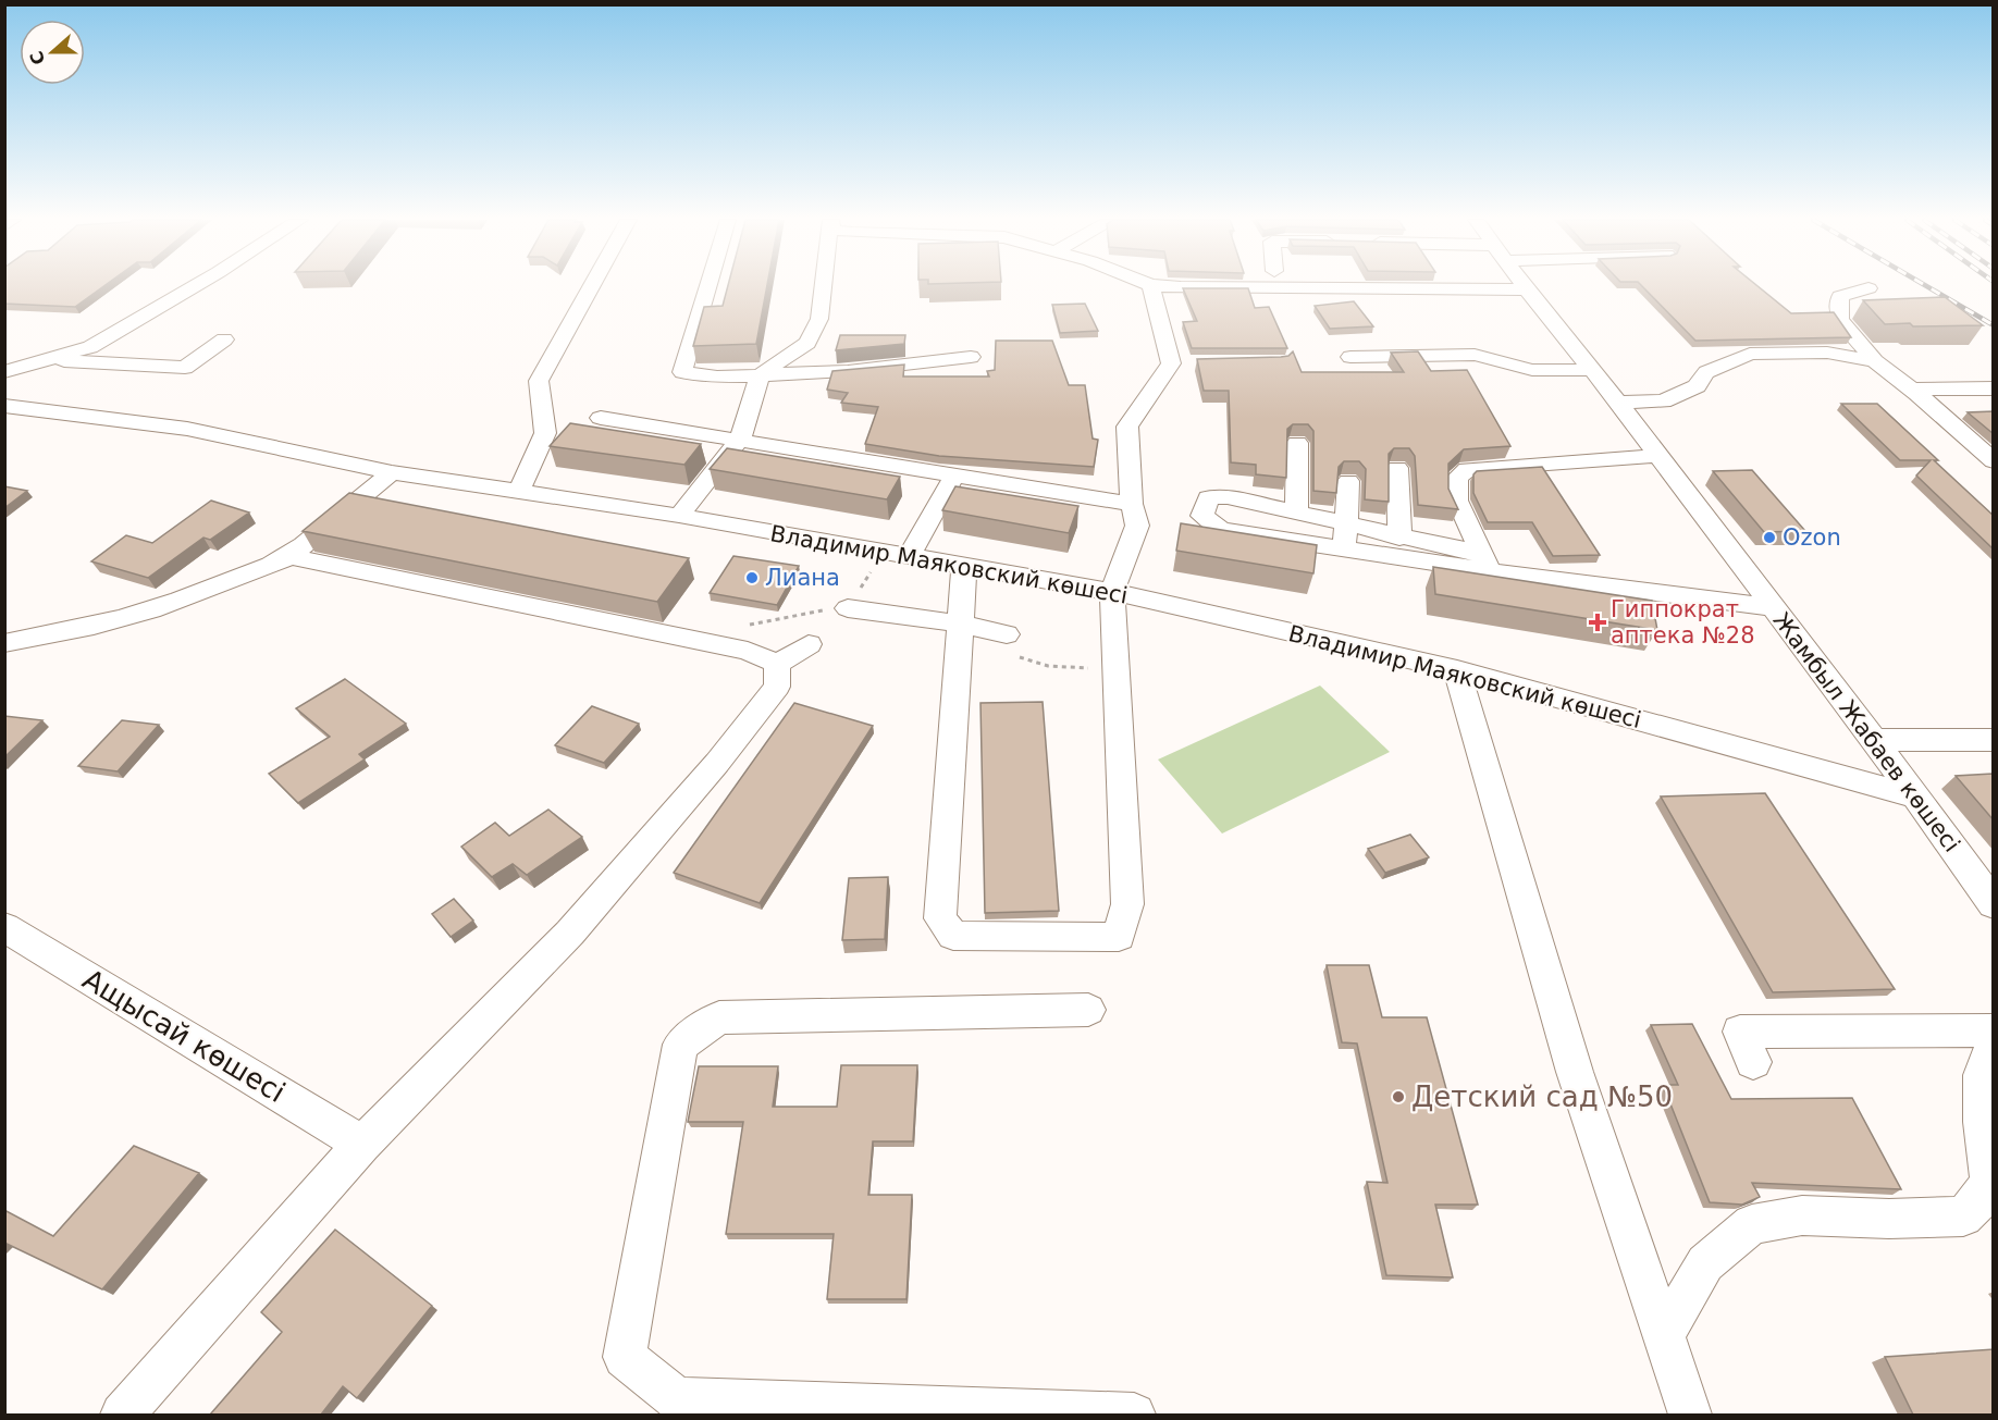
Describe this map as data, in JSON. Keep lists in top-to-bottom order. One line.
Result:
{"streets":{"street":["Владимир Маяковский көшесі","Жамбыл Жабаев көшесі","Ащысай көшесі"]},"crossings":[["Владимир Маяковский көшесі","Жамбыл Жабаев көшесі"]],"places":{"other":["Ozon","Лиана","Детский сад №50"],"health":["Гиппократ аптека №28"]},"north":"left"}
